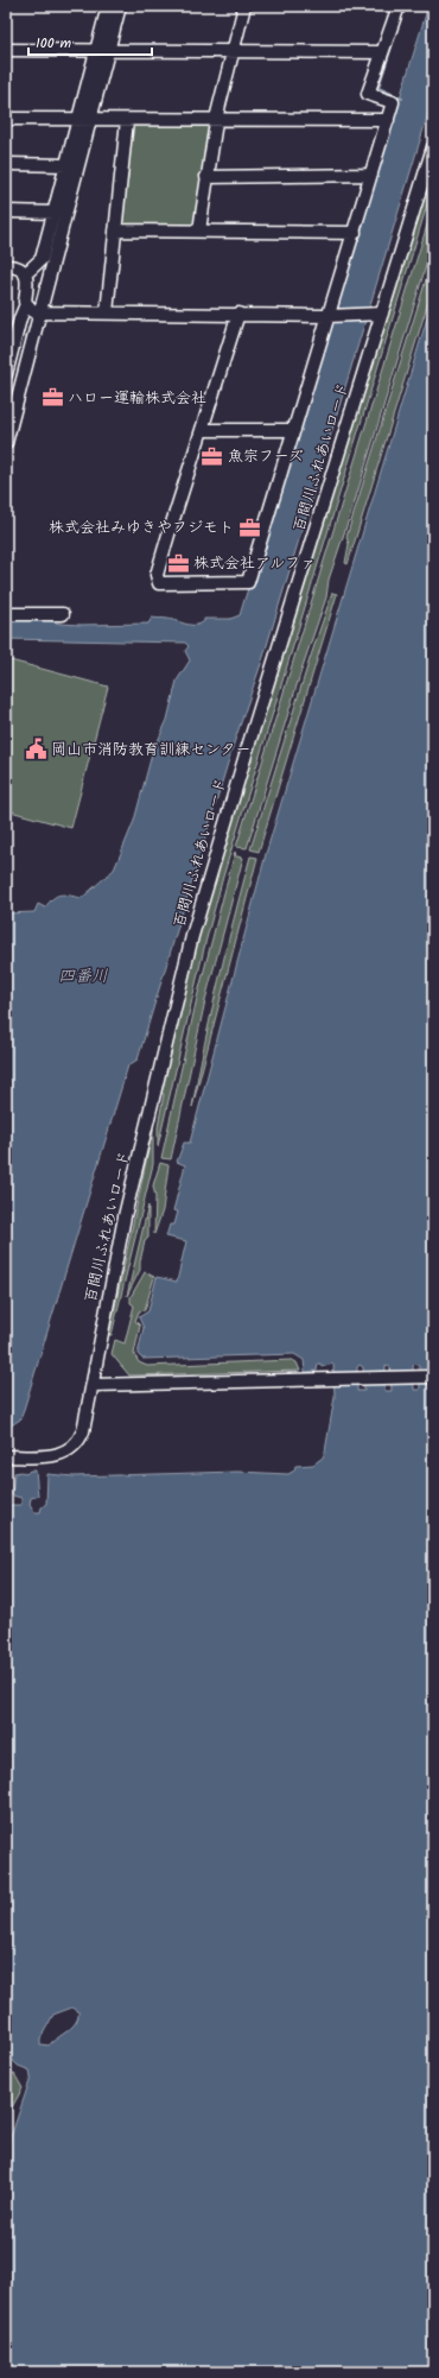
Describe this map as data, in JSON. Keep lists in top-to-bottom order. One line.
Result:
{"streets":{"street":["百間川ふれあいロード"]},"water":["四番川"],"places":{"office":["ハロー運輸株式会社","魚宗フーズ","株式会社みゆきやフジモト","株式会社アルファ"],"public building":["岡山市消防教育訓練センター"]},"scale_bar":"100 m"}
